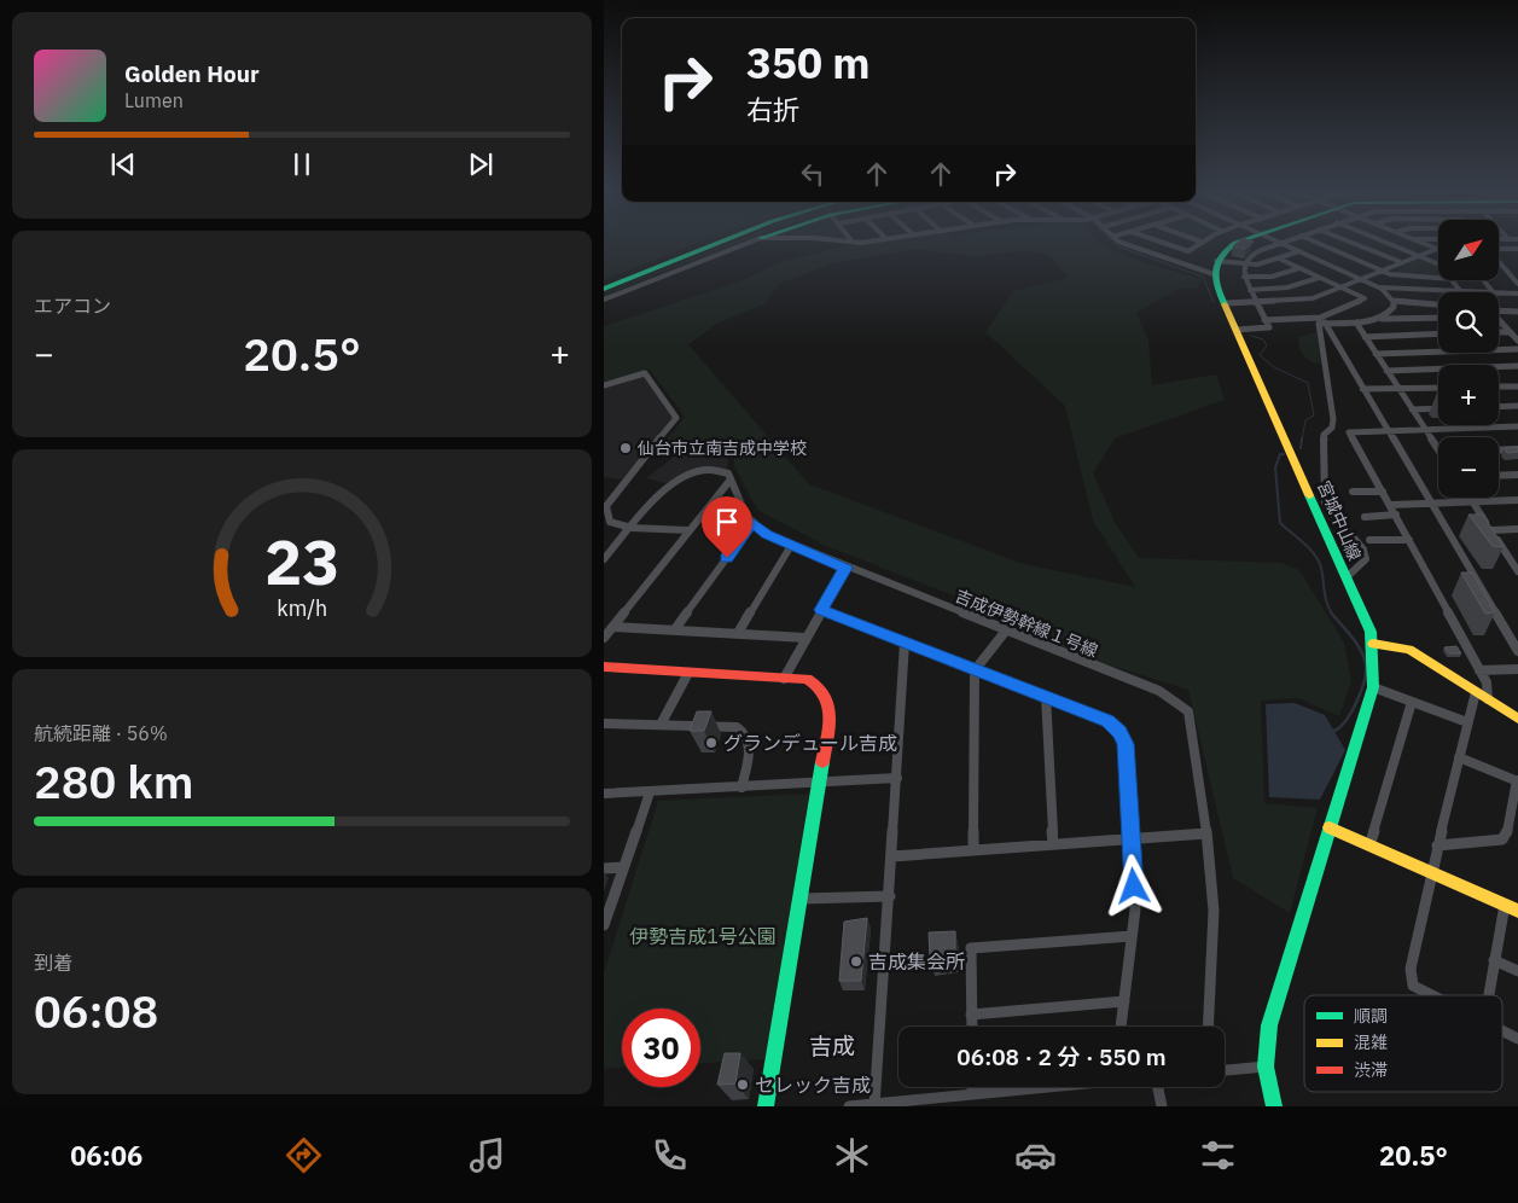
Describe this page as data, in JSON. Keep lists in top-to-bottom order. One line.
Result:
{"streets":{"main road":["宮城中山線"],"street":["吉成伊勢幹線１号線"]},"districts":["吉成"],"parks":["伊勢吉成1号公園"],"places":["仙台市立南吉成中学校","グランデュール吉成","吉成集会所","セレック吉成"],"legend":["順調","混雑","渋滞"],"north":"top right","page":{"turn":["350 m","右折"],"song":["Golden Hour","Lumen"],"map_buttons":["+","−"],"tile":["エアコン",["航続距離 · 56%","280 km"],["到着","06:08"]],"heat":["−","20.5°","+"],"limit":"30","trip":"06:08 · 2 分 · 550 m","tabs":["06:06","20.5°"],"gauge":["23","km/h"]}}
